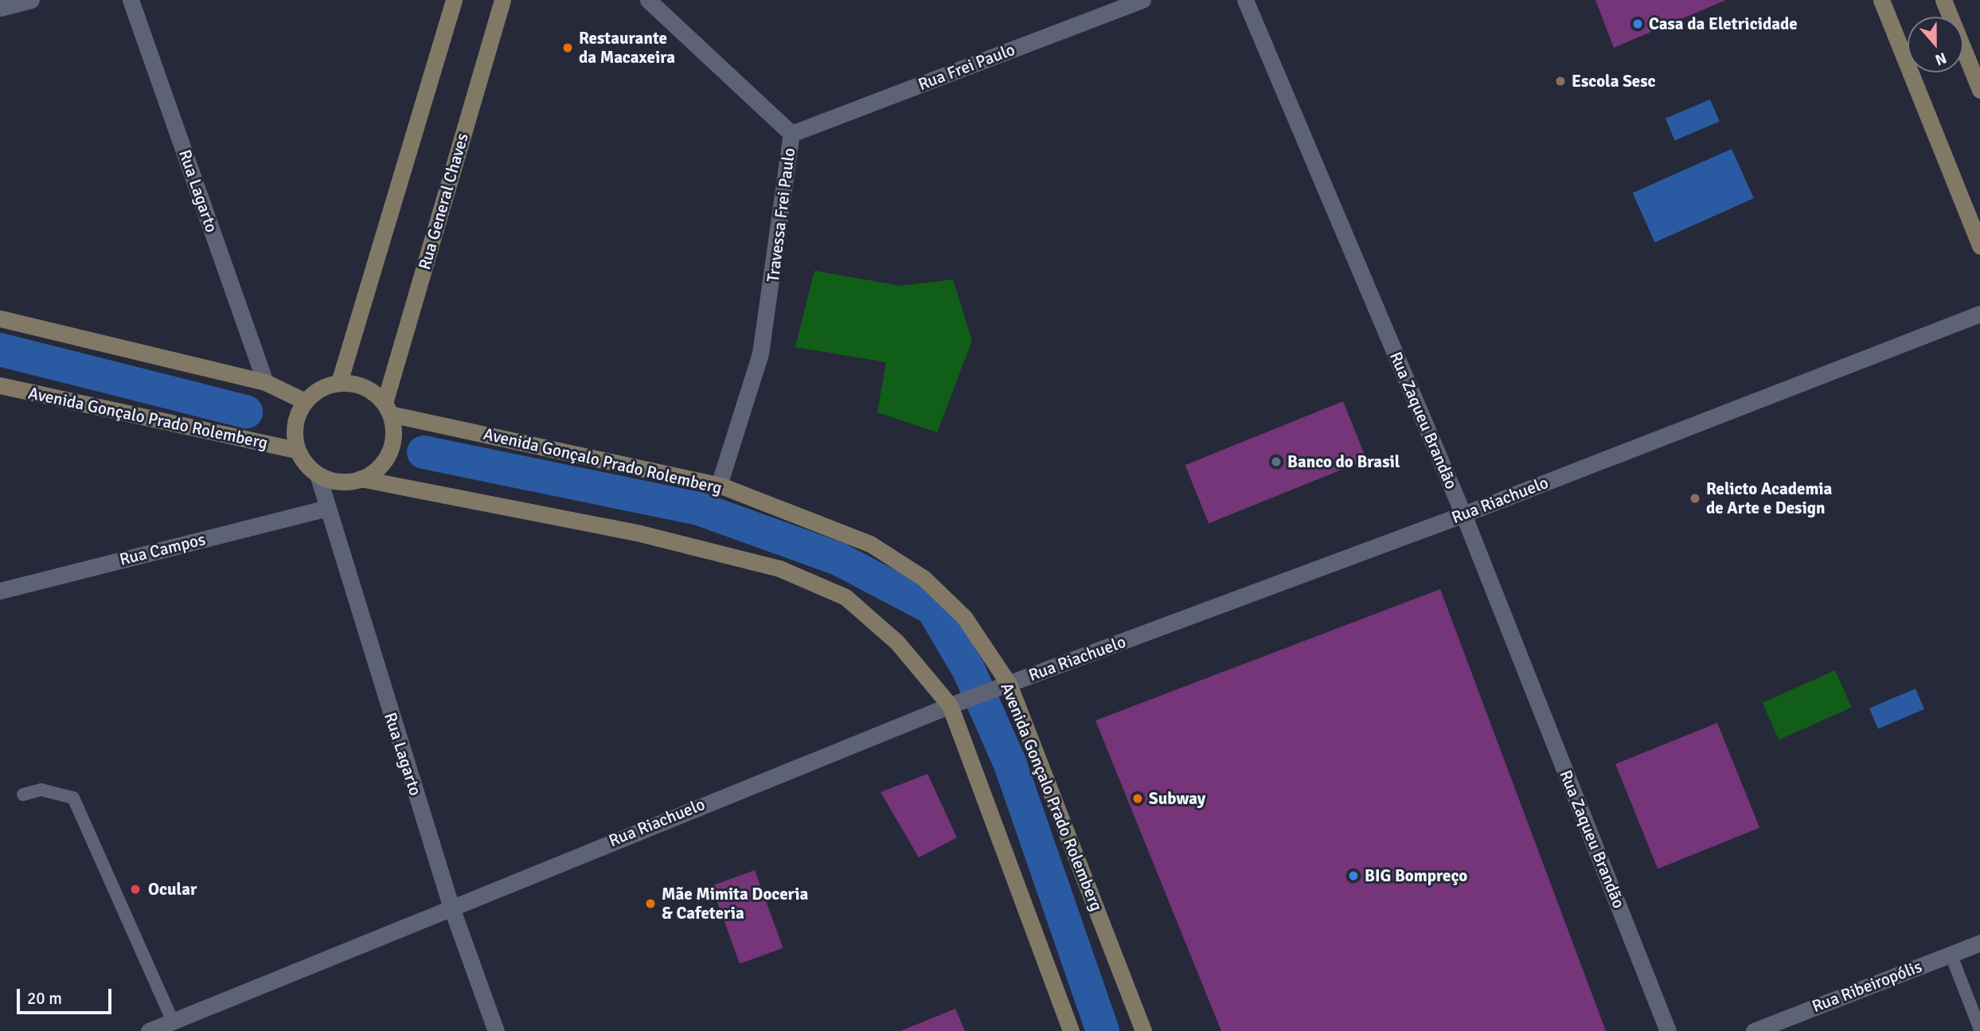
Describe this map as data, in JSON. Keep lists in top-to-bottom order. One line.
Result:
{"streets":{"street":["Rua Frei Paulo","Rua Lagarto","Rua General Chaves","Travessa Frei Paulo","Avenida Gonçalo Prado Rolemberg","Rua Zaqueu Brandão","Rua Riachuelo","Rua Campos","Rua Ribeiropólis"]},"crossings":[["Rua Frei Paulo","Travessa Frei Paulo"],["Rua Lagarto","Rua General Chaves"],["Rua Lagarto","Avenida Gonçalo Prado Rolemberg"],["Rua Lagarto","Rua Riachuelo"],["Rua Lagarto","Rua Campos"],["Rua General Chaves","Avenida Gonçalo Prado Rolemberg"],["Travessa Frei Paulo","Avenida Gonçalo Prado Rolemberg"],["Avenida Gonçalo Prado Rolemberg","Rua Riachuelo"],["Rua Zaqueu Brandão","Rua Riachuelo"]],"places":["Casa da Eletricidade","Restaurante da Macaxeira","Escola Sesc","Banco do Brasil","Relicto Academia de Arte e Design","Subway","BIG Bompreço","Ocular","Mãe Mimita Doceria & Cafeteria"],"scale_bar":"20 m","north":"bottom"}
